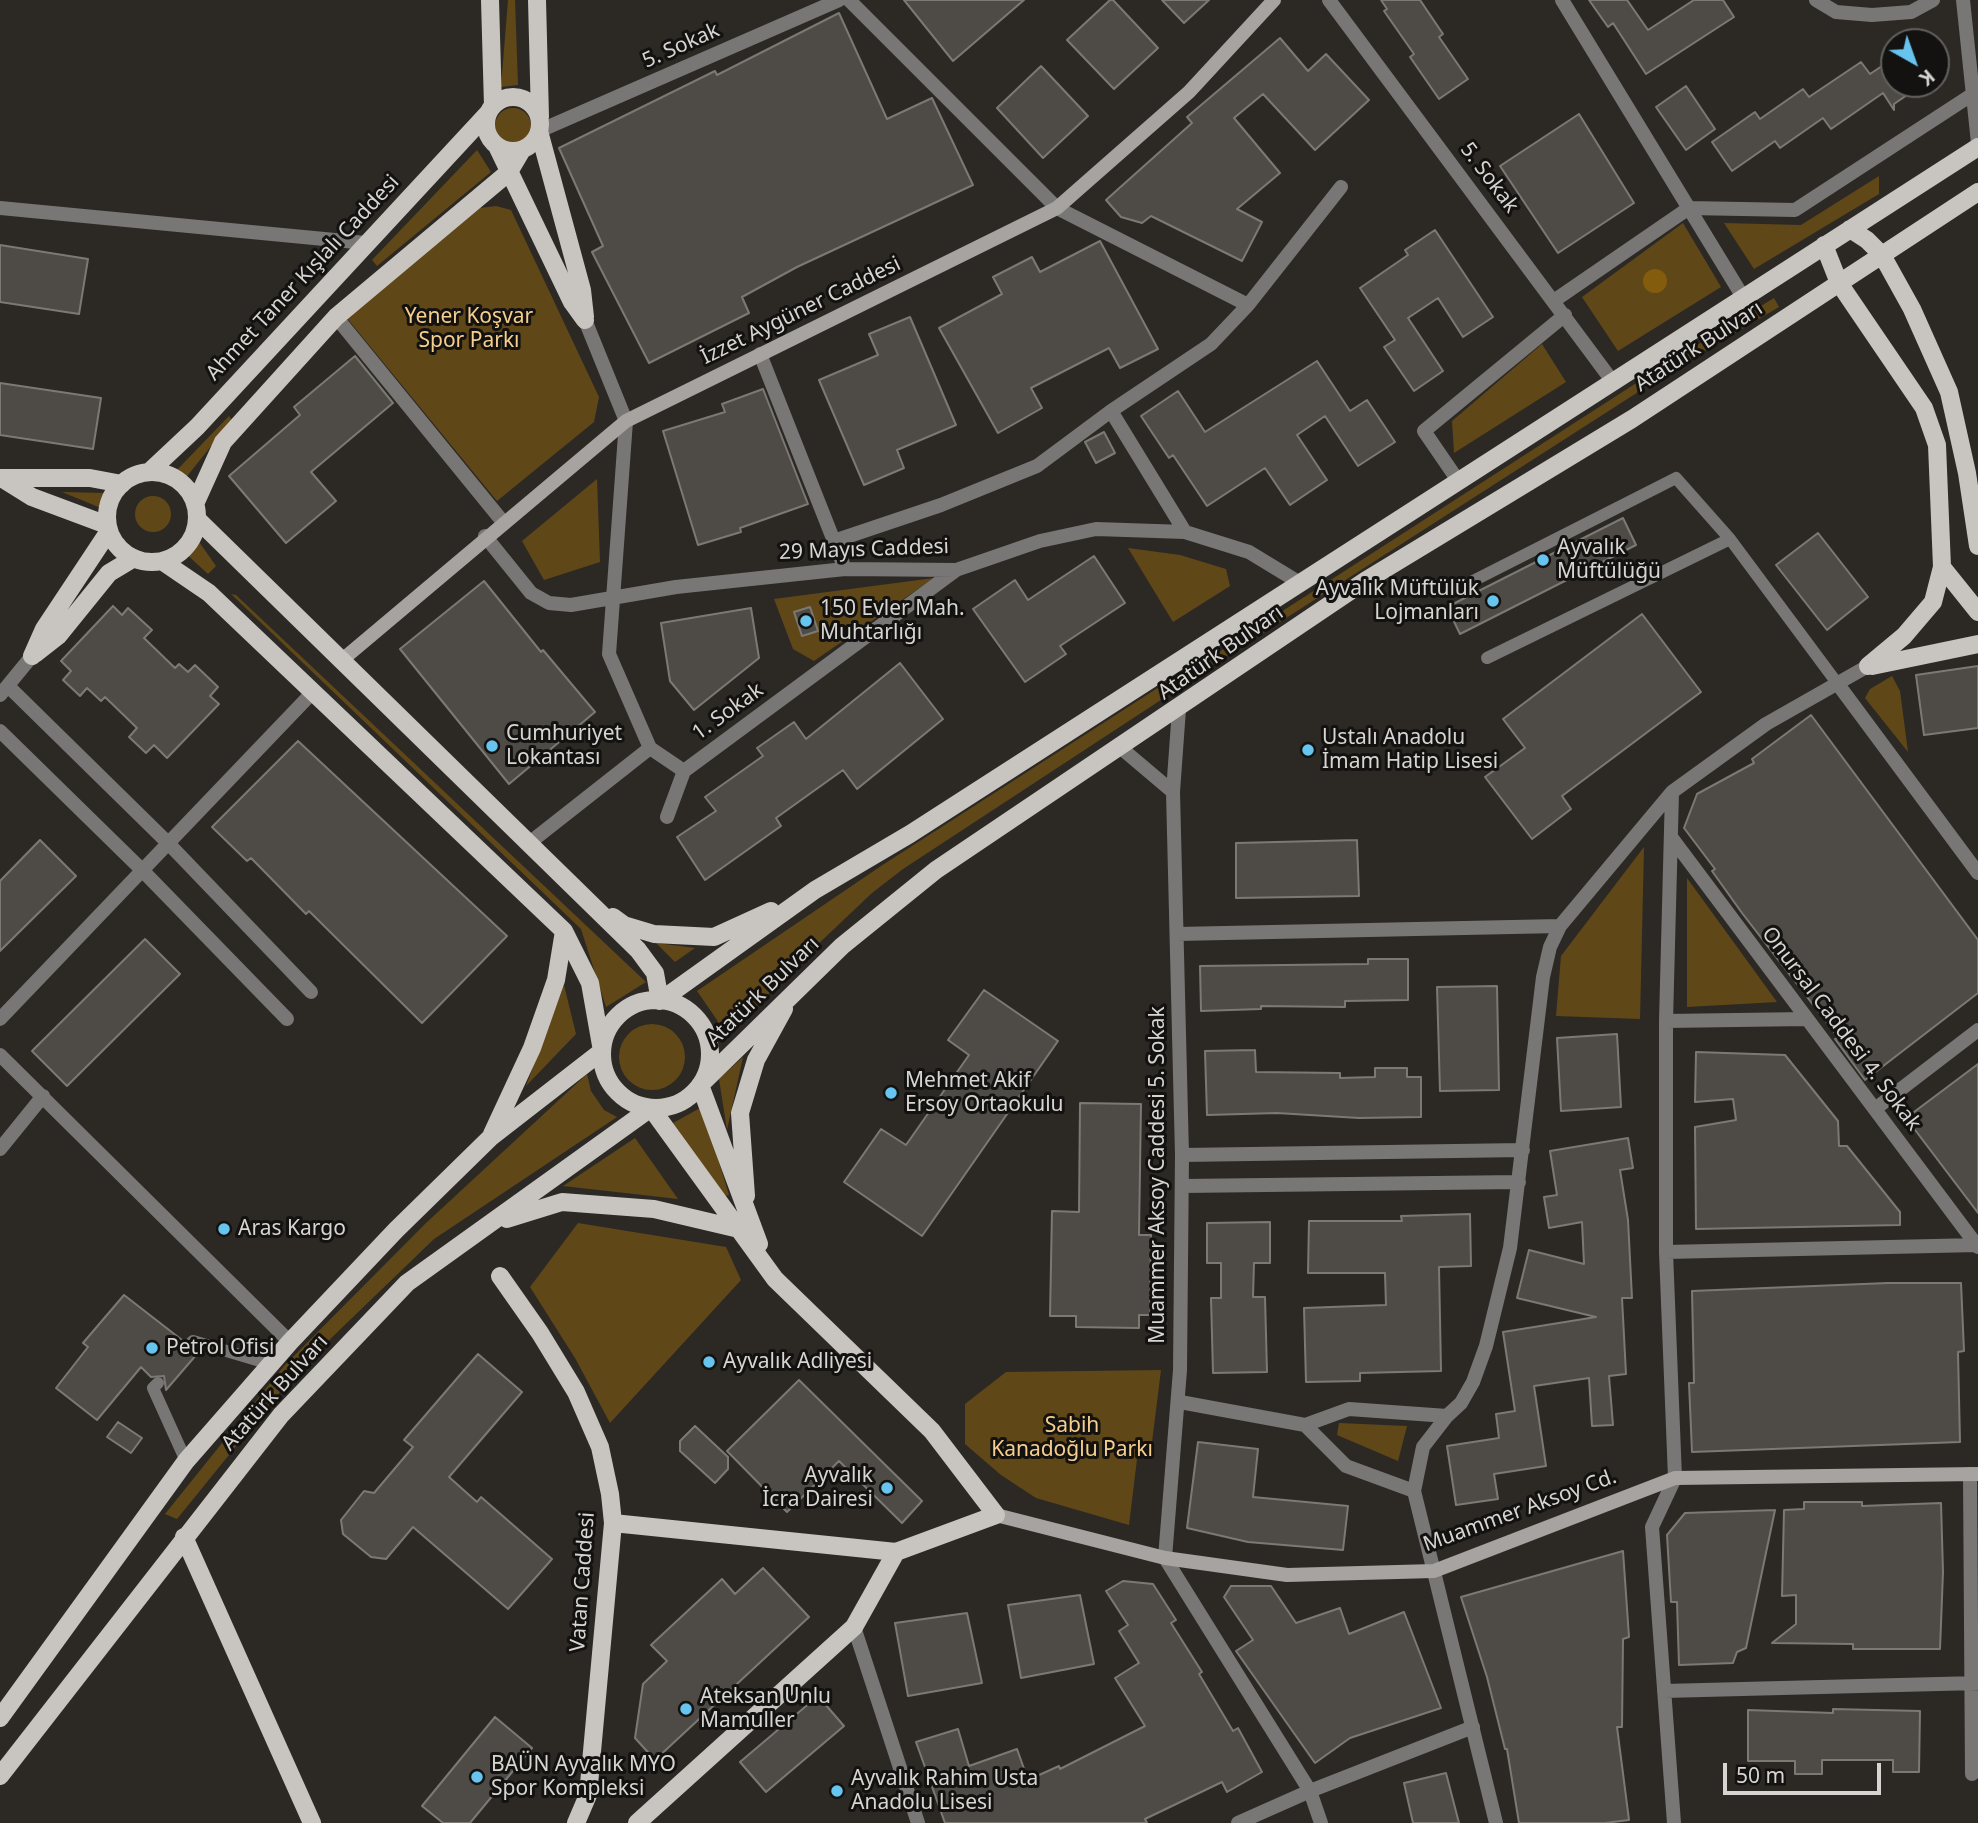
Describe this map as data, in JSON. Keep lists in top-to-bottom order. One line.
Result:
{"streets":{"main road":["Ahmet Taner Kışlalı Caddesi","Atatürk Bulvarı","Vatan Caddesi"],"street":["5. Sokak","İzzet Aygüner Caddesi","29 Mayıs Caddesi","1. Sokak","Onursal Caddesi 4. Sokak","Muammer Aksoy Caddesi 5. Sokak","Muammer Aksoy Cd."]},"crossings":[["5. Sokak","Ahmet Taner Kışlalı Caddesi"],["5. Sokak","Atatürk Bulvarı"],["İzzet Aygüner Caddesi","29 Mayıs Caddesi"],["Atatürk Bulvarı","29 Mayıs Caddesi"],["Atatürk Bulvarı","Muammer Aksoy Caddesi 5. Sokak"],["29 Mayıs Caddesi","1. Sokak"],["Muammer Aksoy Caddesi 5. Sokak","Muammer Aksoy Cd."]],"parks":["Yener Koşvar Spor Parkı","Sabih Kanadoğlu Parkı"],"places":["Ayvalık Müftülüğü","Ayvalık Müftülük Lojmanları","150 Evler Mah. Muhtarlığı","Cumhuriyet Lokantası","Ustalı Anadolu İmam Hatip Lisesi","Mehmet Akif Ersoy Ortaokulu","Aras Kargo","Petrol Ofisi","Ayvalık Adliyesi","Ayvalık İcra Dairesi","Ateksan Unlu Mamuller","BAÜN Ayvalık MYO Spor Kompleksi","Ayvalık Rahim Usta Anadolu Lisesi"],"scale_bar":"50 m","north":"bottom right"}
